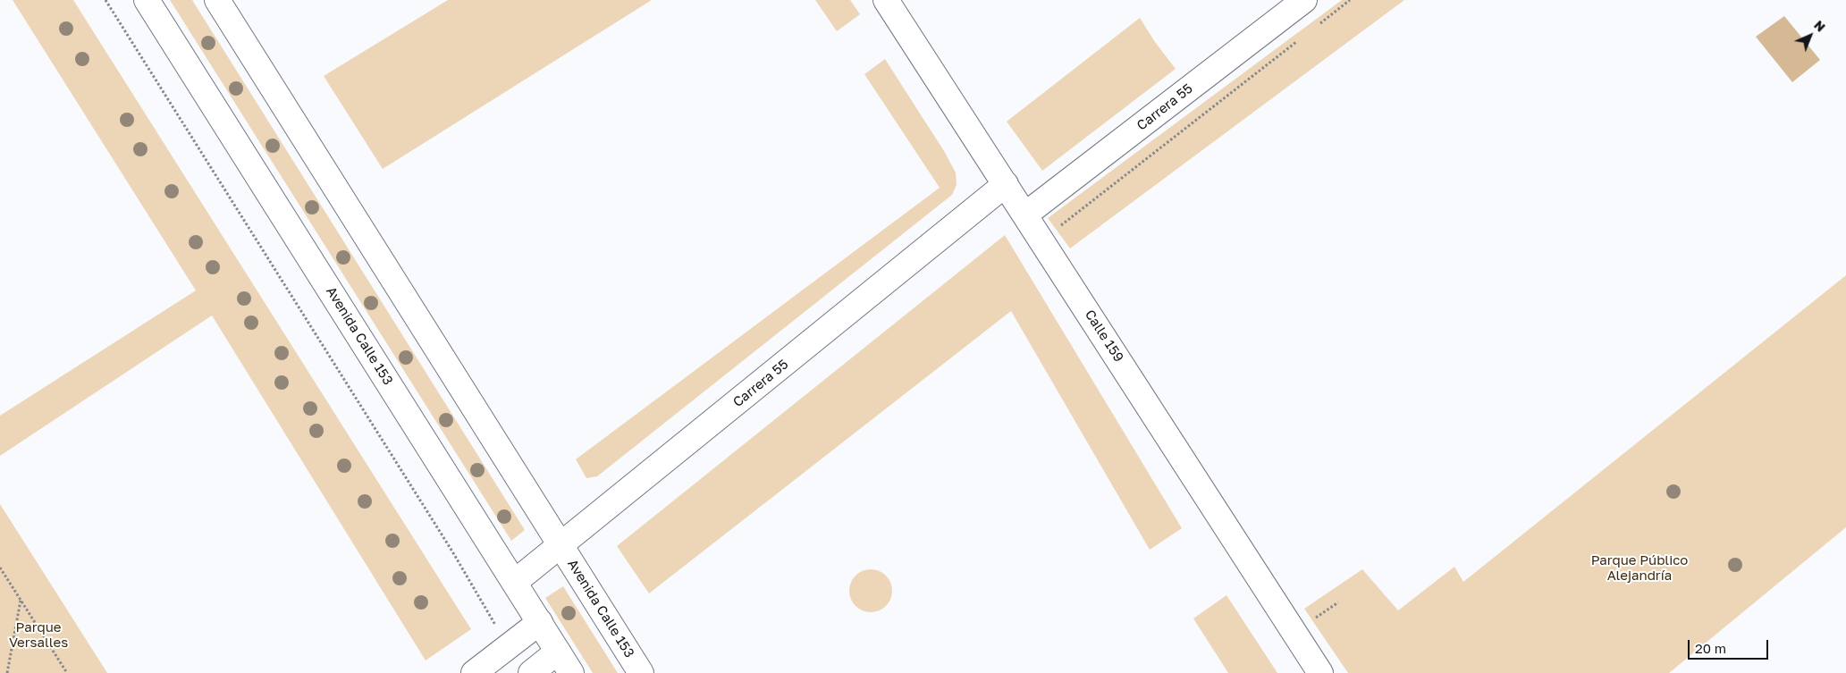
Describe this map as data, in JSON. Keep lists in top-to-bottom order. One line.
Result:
{"streets":{"street":["Carrera 55","Avenida Calle 153","Calle 159"]},"crossings":[["Carrera 55","Avenida Calle 153"],["Carrera 55","Calle 159"]],"parks":["Parque Público Alejandría","Parque Versalles"],"scale_bar":"20 m","north":"top right"}
